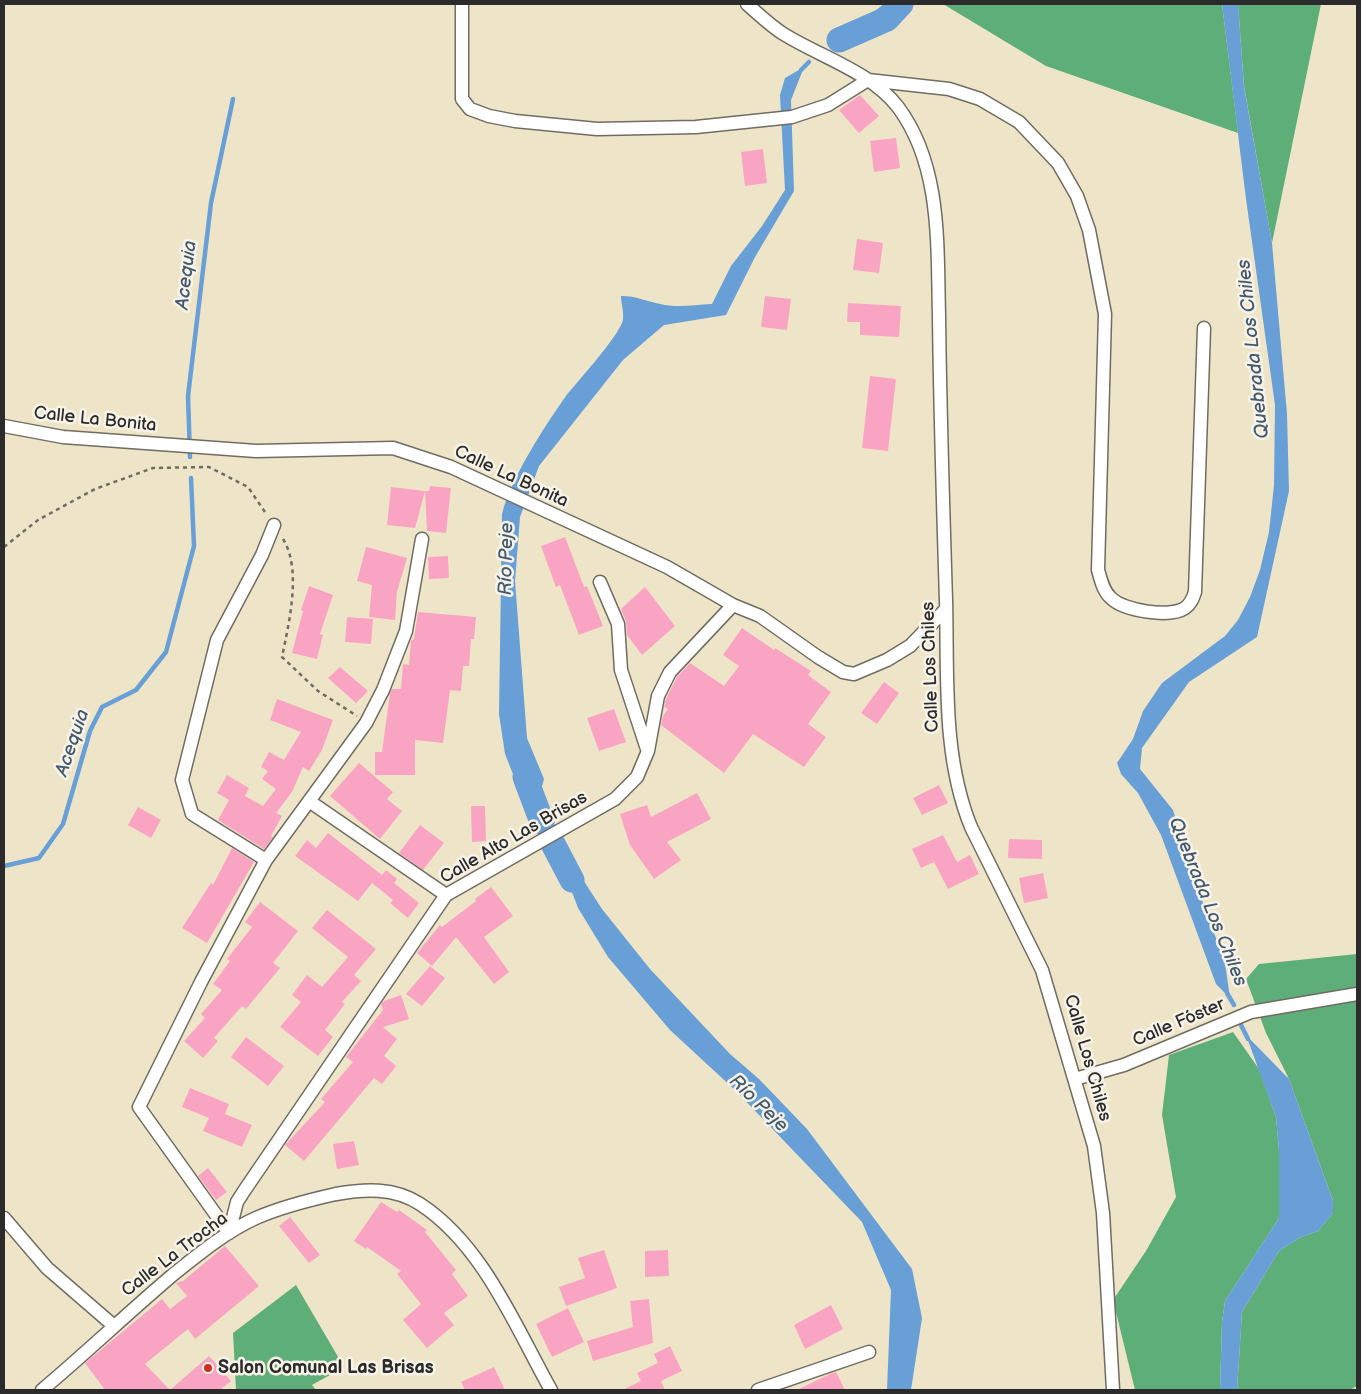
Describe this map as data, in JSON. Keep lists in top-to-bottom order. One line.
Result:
{"streets":{"street":["Calle La Bonita","Calle Los Chiles","Calle Alto Las Brisas","Calle Fóster","Calle La Trocha"]},"crossings":[["Calle La Bonita","Calle Los Chiles"],["Calle La Bonita","Calle Alto Las Brisas"],["Calle Los Chiles","Calle Fóster"],["Calle Alto Las Brisas","Calle La Trocha"]],"water":["Acequia","Quebrada Los Chiles","Río Peje"],"places":["Salon Comunal Las Brisas"]}
